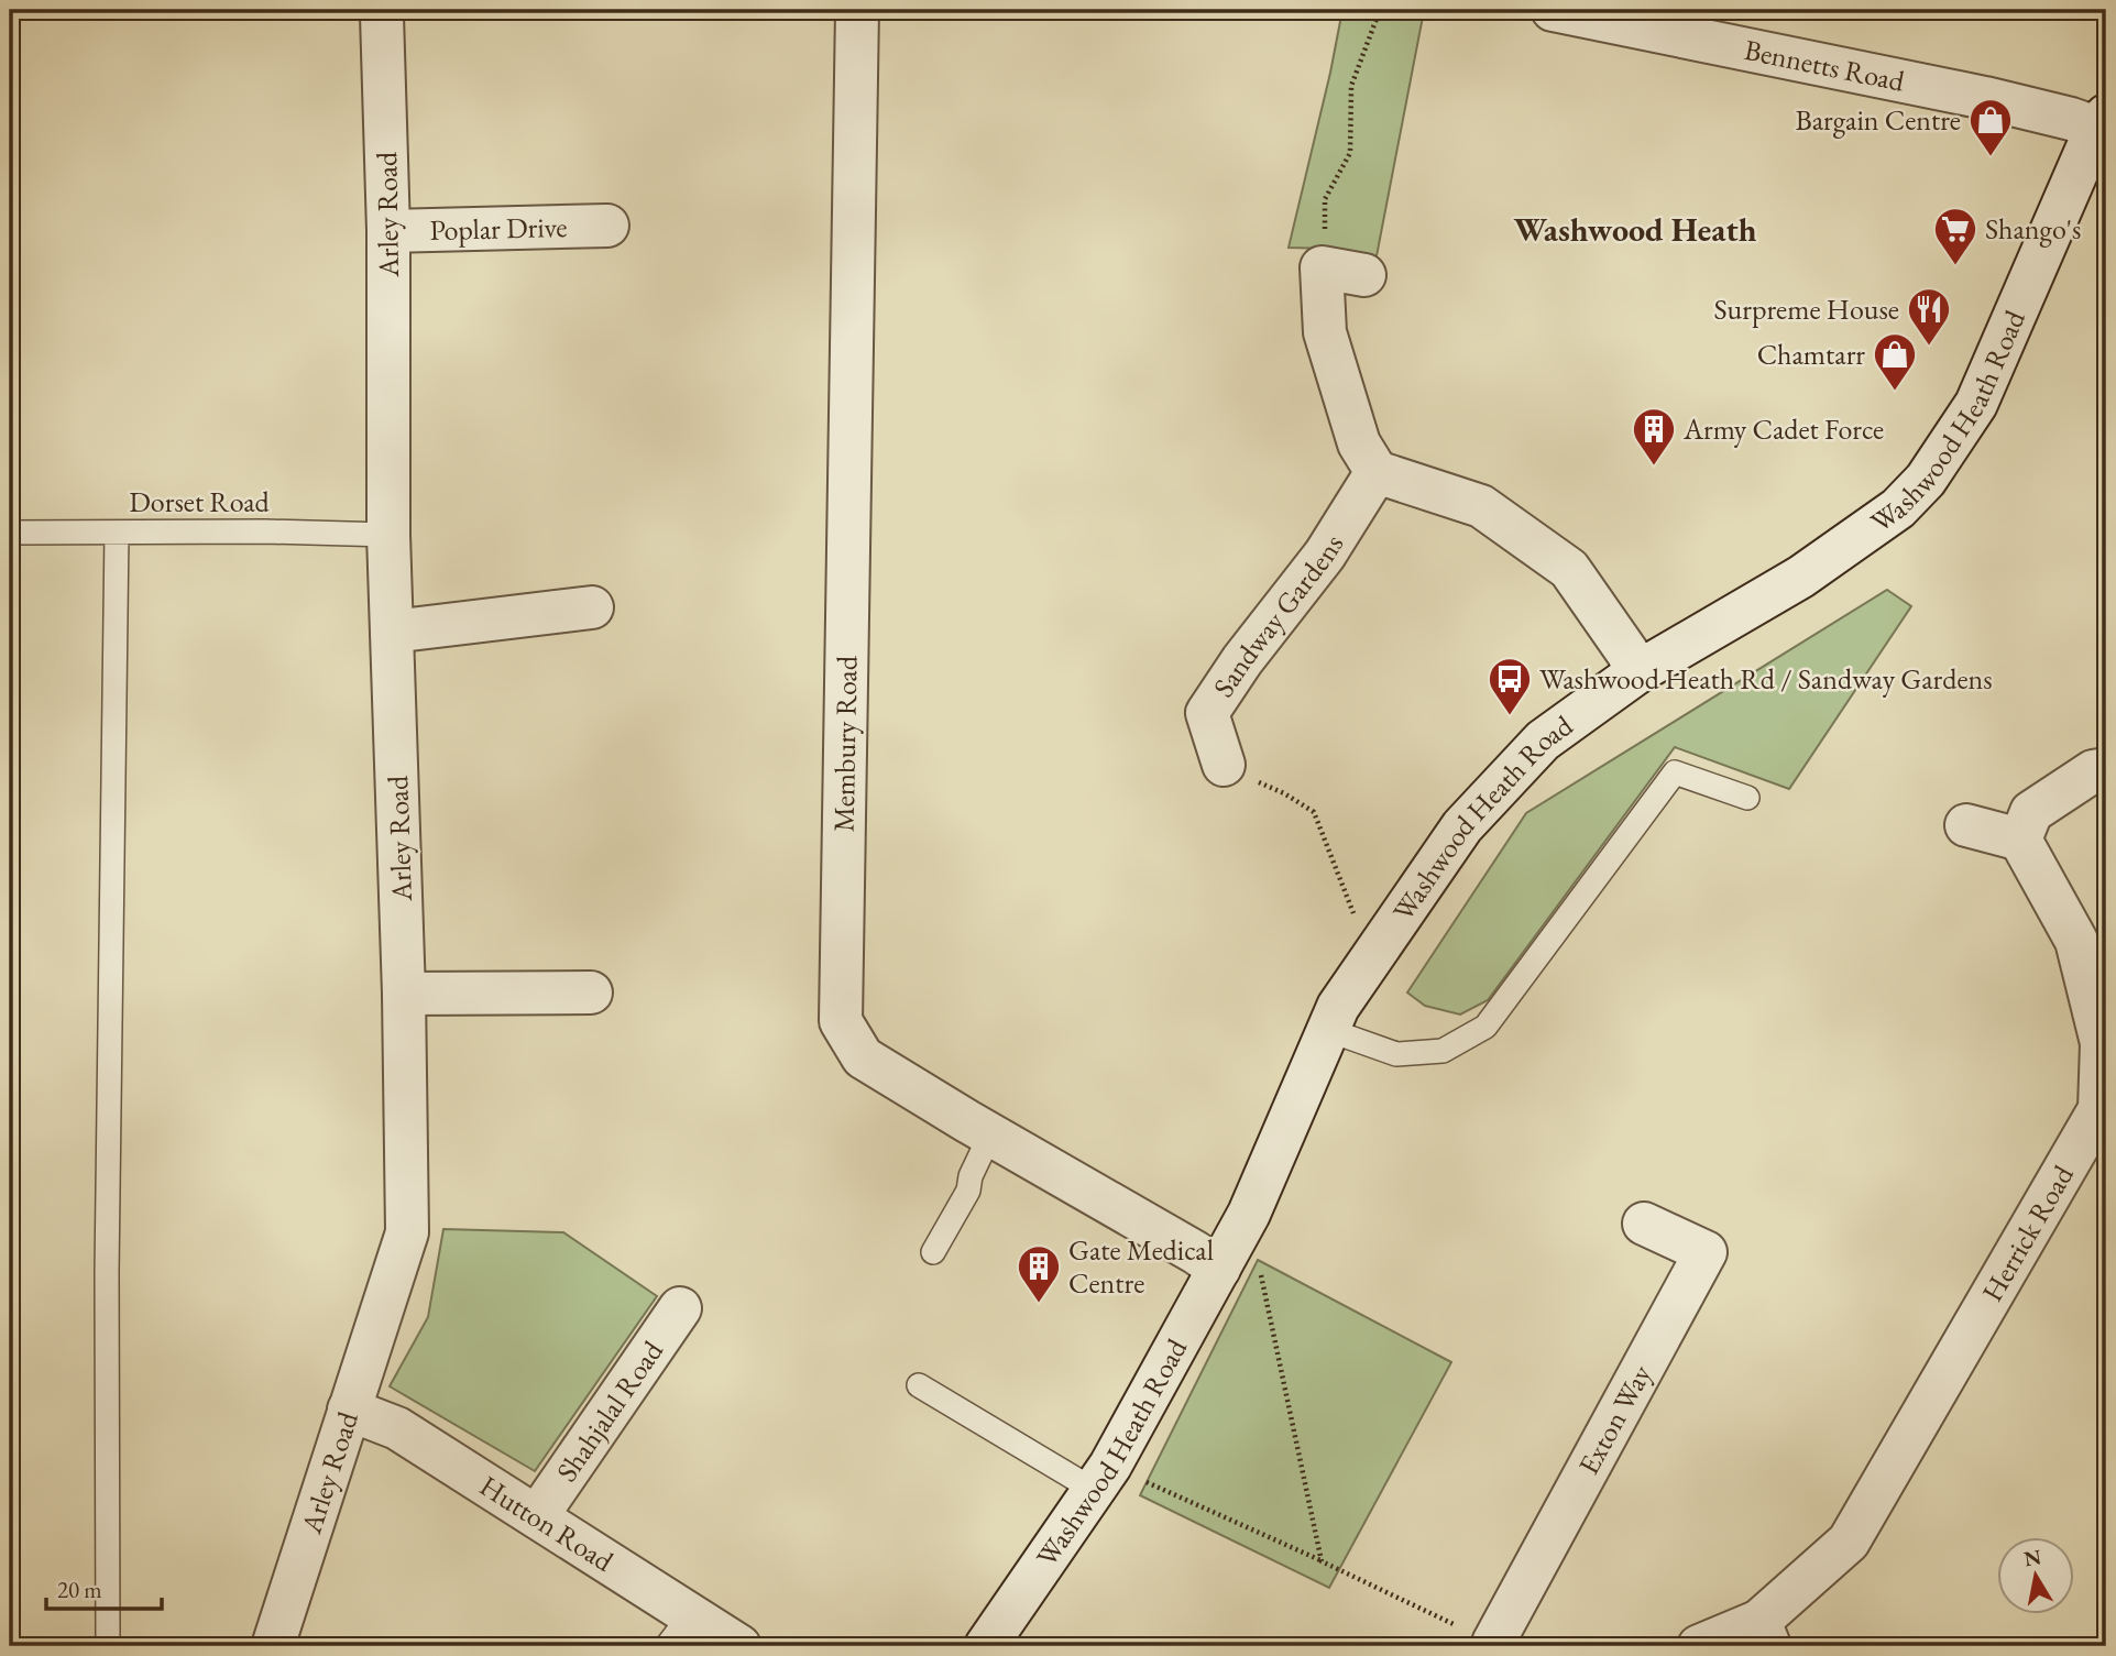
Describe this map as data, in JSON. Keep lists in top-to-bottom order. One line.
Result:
{"streets":{"street":["Bennetts Road","Arley Road","Poplar Drive","Washwood Heath Road","Sandway Gardens","Membury Road","Herrick Road","Shahjalal Road","Exton Way","Hutton Road"],"lane":["Dorset Road"]},"crossings":[["Bennetts Road","Washwood Heath Road"],["Arley Road","Poplar Drive"],["Arley Road","Dorset Road"],["Arley Road","Hutton Road"],["Washwood Heath Road","Membury Road"],["Shahjalal Road","Hutton Road"]],"districts":["Washwood Heath"],"places":{"shop":["Bargain Centre","Chamtarr"],"supermarket":["Shango's"],"restaurant":["Surpreme House"],"building":["Army Cadet Force","Gate Medical Centre"],"bus stop":["Washwood Heath Rd / Sandway Gardens"]},"scale_bar":"20 m","north":"top"}
